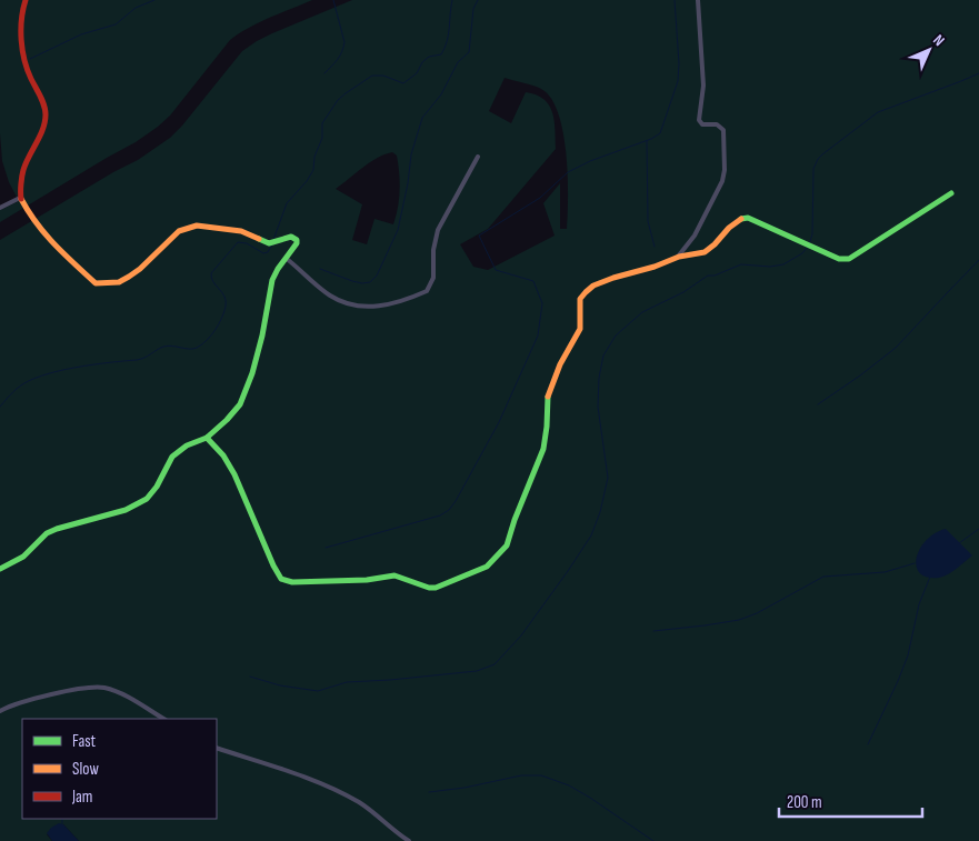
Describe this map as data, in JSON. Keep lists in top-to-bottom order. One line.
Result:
{"legend":["Fast","Slow","Jam"],"scale_bar":"200 m","north":"top right"}
